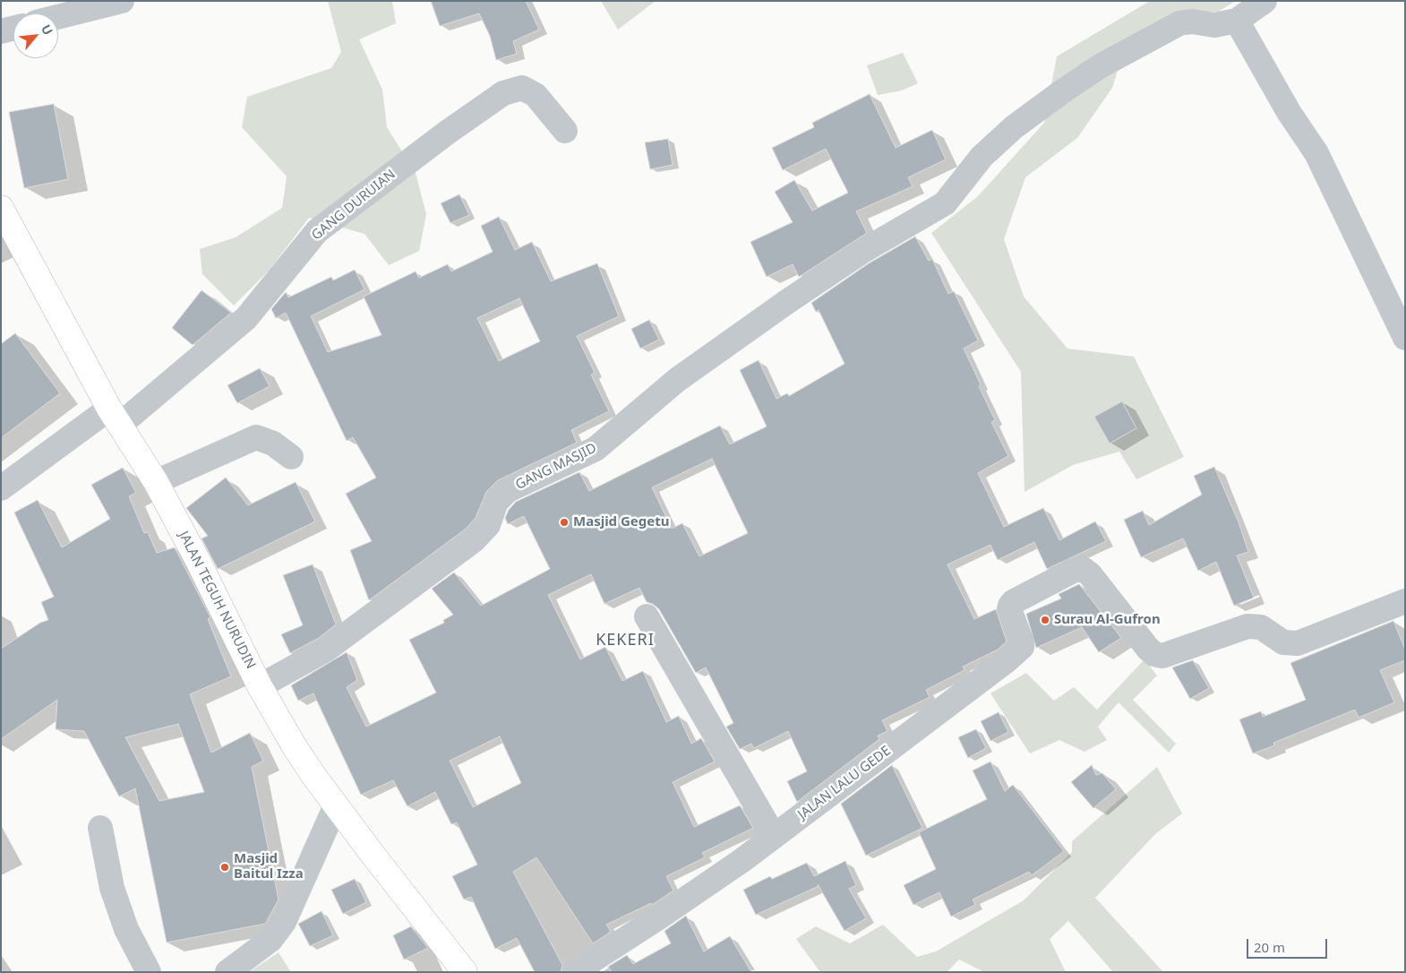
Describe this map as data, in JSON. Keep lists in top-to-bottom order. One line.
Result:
{"streets":{"street":["GANG DURUIAN","GANG MASJID","JALAN TEGUH NURUDIN","JALAN LALU GEDE"]},"crossings":[["GANG DURUIAN","JALAN TEGUH NURUDIN"],["GANG MASJID","JALAN TEGUH NURUDIN"]],"districts":["KEKERI"],"places":["Masjid Gegetu","Surau Al-Gufron","Masjid Baitul Izza"],"scale_bar":"20 m","north":"top right"}
